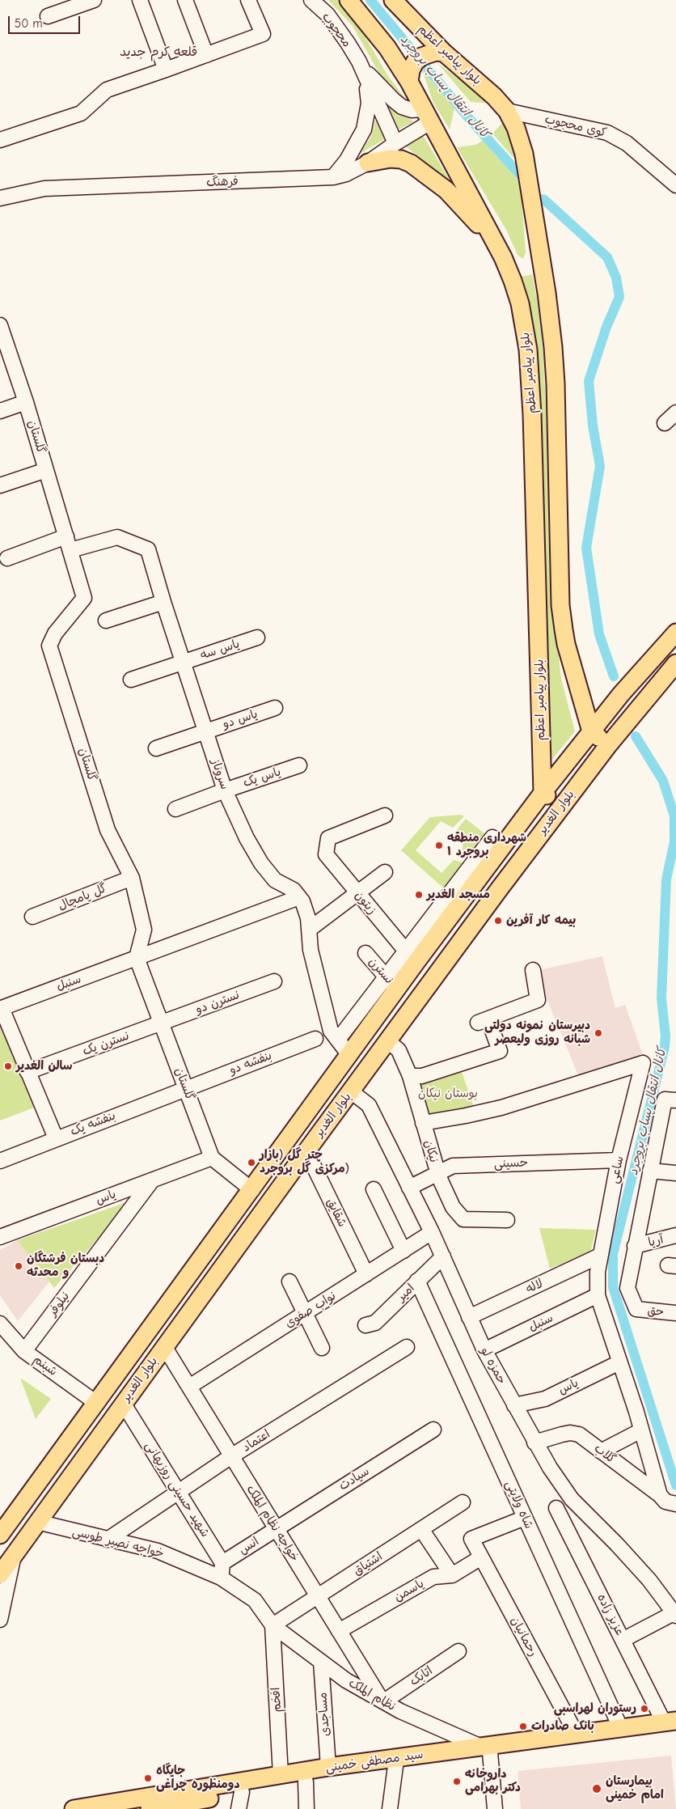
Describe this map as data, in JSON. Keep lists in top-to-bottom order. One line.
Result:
{"streets":{"main road":["بلوار پیامبر اعظم","بلوار الغدیر","سید مصطفی خمینی"],"street":["محجوب","کوی محجوب","فرهنگ","گلستان","یاس سه","یاس دو","سروناز","یاس یک","گل پامچال","زیتون","نسترن","سنبل","نسترن دو","نسترن یک","بنفشه دو","بنفشه یک","نیکان","حسینی","ساعی","یاس","شقایق","آریا","لاله","امیر","نیلوفر","نواب صفوی","حق","شبنم","حمزه لو","اعتماد","گلاب","سیادت","شهید حسینی روزبهانی","شاه ولایتی","خواجه نظام الملک","خواجه نصیر طوسی","انس","اشتیاق","یاسمن","عزیز زاده","رحمانیان","اتابک","نظام الملک","افخم","مساجدی"]},"crossings":[["بلوار پیامبر اعظم","کوی محجوب"],["بلوار پیامبر اعظم","فرهنگ"],["بلوار پیامبر اعظم","بلوار الغدیر"],["گلستان","سروناز"],["گلستان","گل پامچال"],["گلستان","سنبل"],["گلستان","نسترن دو"],["گلستان","نسترن یک"],["گلستان","بنفشه دو"],["گلستان","بنفشه یک"],["گلستان","یاس"],["یاس سه","سروناز"],["یاس دو","سروناز"],["سروناز","یاس یک"],["سروناز","بلوار الغدیر"],["سروناز","سنبل"],["بلوار الغدیر","زیتون"],["بلوار الغدیر","نسترن"],["بلوار الغدیر","نیکان"],["بلوار الغدیر","شقایق"],["بلوار الغدیر","شبنم"],["بلوار الغدیر","حمزه لو"],["بلوار الغدیر","شهید حسینی روزبهانی"],["بلوار الغدیر","خواجه نظام الملک"],["بلوار الغدیر","خواجه نصیر طوسی"],["سنبل","نسترن یک"],["سنبل","ساعی"],["سنبل","حمزه لو"],["نسترن دو","نسترن یک"],["بنفشه دو","بنفشه یک"],["نیکان","حسینی"],["نیکان","ساعی"],["حسینی","ساعی"],["حسینی","حمزه لو"],["ساعی","یاس"],["ساعی","لاله"],["ساعی","گلاب"],["یاس","نیلوفر"],["یاس","حمزه لو"],["شقایق","نواب صفوی"],["آریا","حق"],["لاله","حمزه لو"],["امیر","حمزه لو"],["امیر","شاه ولایتی"],["نیلوفر","شبنم"],["نواب صفوی","حمزه لو"],["نواب صفوی","خواجه نظام الملک"],["حمزه لو","گلاب"],["اعتماد","شهید حسینی روزبهانی"],["اعتماد","خواجه نظام الملک"],["اعتماد","خواجه نصیر طوسی"],["سیادت","خواجه نظام الملک"],["سیادت","انس"],["شهید حسینی روزبهانی","انس"],["شاه ولایتی","رحمانیان"],["شاه ولایتی","سید مصطفی خمینی"],["خواجه نظام الملک","انس"],["خواجه نظام الملک","اشتیاق"],["خواجه نظام الملک","یاسمن"],["خواجه نظام الملک","اتابک"],["خواجه نظام الملک","نظام الملک"],["خواجه نصیر طوسی","اشتیاق"],["خواجه نصیر طوسی","نظام الملک"],["خواجه نصیر طوسی","افخم"],["اشتیاق","نظام الملک"],["اشتیاق","افخم"],["یاسمن","رحمانیان"],["عزیز زاده","سید مصطفی خمینی"],["رحمانیان","سید مصطفی خمینی"],["اتابک","نظام الملک"],["نظام الملک","افخم"],["نظام الملک","مساجدی"],["نظام الملک","سید مصطفی خمینی"],["افخم","سید مصطفی خمینی"],["مساجدی","سید مصطفی خمینی"]],"districts":["قلعه کرم جدید"],"water":["کانال انتقال پساب بروجرد"],"parks":["بوستان نیکان"],"places":["شهرداری منطقه ۱ بروجرد","مسجد الغدیر","بیمه کار آفرین","دبیرستان نمونه دولتی شبانه روزی ولیعصر","سالن الغدیر","چتر گل (بازار مرکزی گل بروجرد)","دبستان فرشتگان و محدثه","رستوران لهراسبی","بانک صادرات","جایگاه دومنظوره چراغی","داروخانه دکتر بهرامی","بیمارستان امام خمینی"],"scale_bar":"50 m"}
